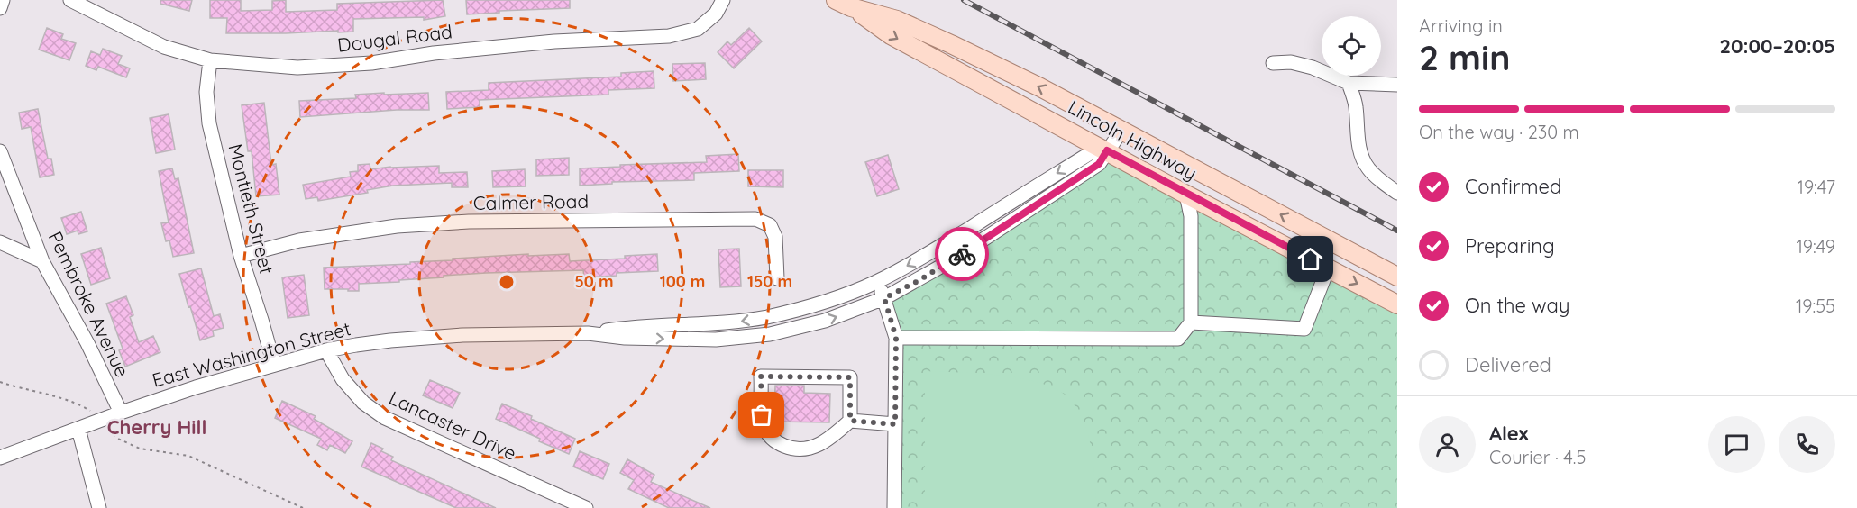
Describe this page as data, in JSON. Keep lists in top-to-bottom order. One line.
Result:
{"streets":{"main road":["Lincoln Highway"],"street":["Dougal Road","Calmer Road","Montieth Street","Pembroke Avenue","East Washington Street","Lancaster Drive"]},"crossings":[["Dougal Road","Montieth Street"],["Lincoln Highway","East Washington Street"],["Calmer Road","Montieth Street"],["Montieth Street","East Washington Street"],["Pembroke Avenue","East Washington Street"],["East Washington Street","Lancaster Drive"]],"districts":["Cherry Hill"],"page":{"heading":["2 min","Arriving in","20:00–20:05"],"panel":["Alex","Courier · 4.5"],"bar":"On the way · 230 m","list":[["Confirmed","19:47"],["Preparing","19:49"],["On the way","19:55"],"Delivered"]},"rings":["50 m","100 m","150 m"]}
